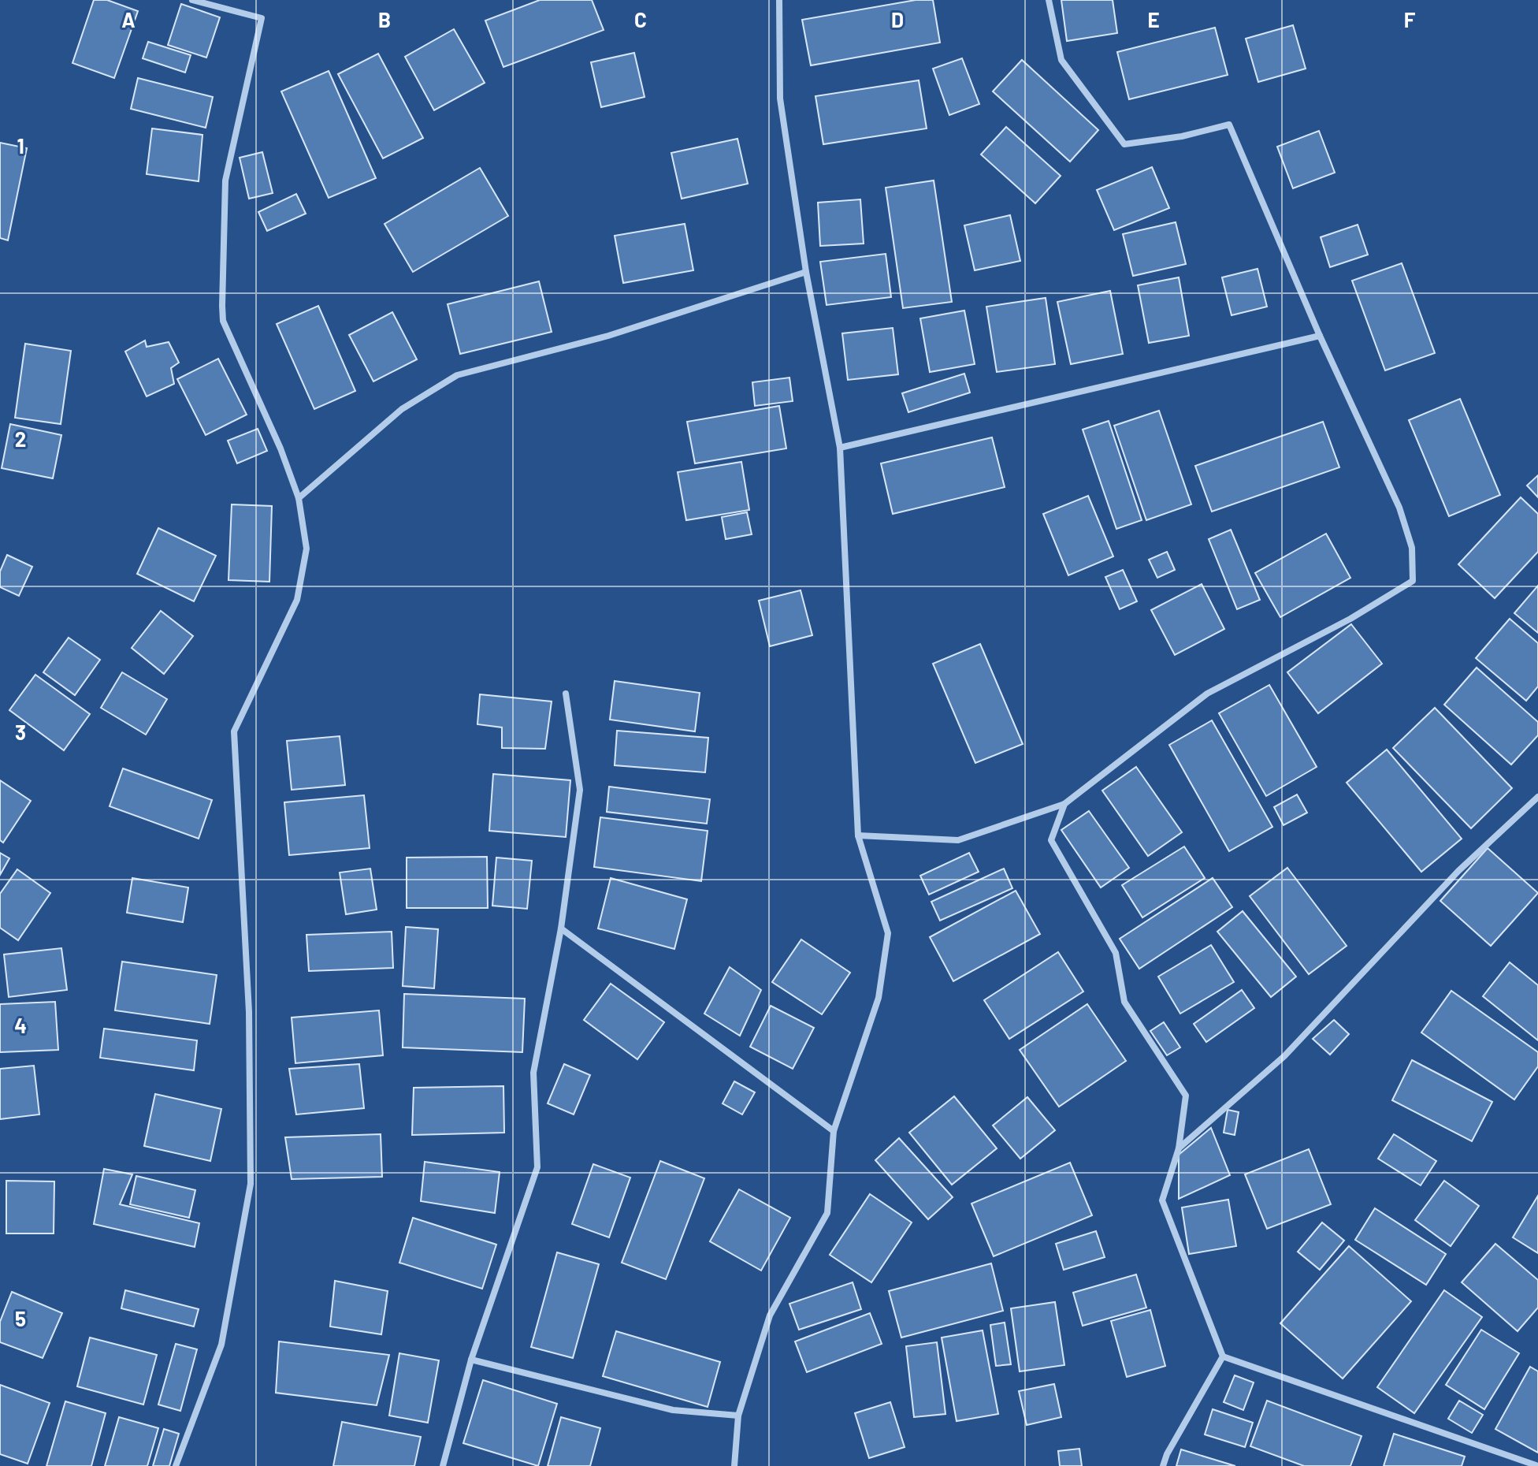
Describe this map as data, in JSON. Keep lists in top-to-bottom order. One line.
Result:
{"grid":{"columns":["A","B","C","D","E","F"],"rows":["1","2","3","4","5"]}}
